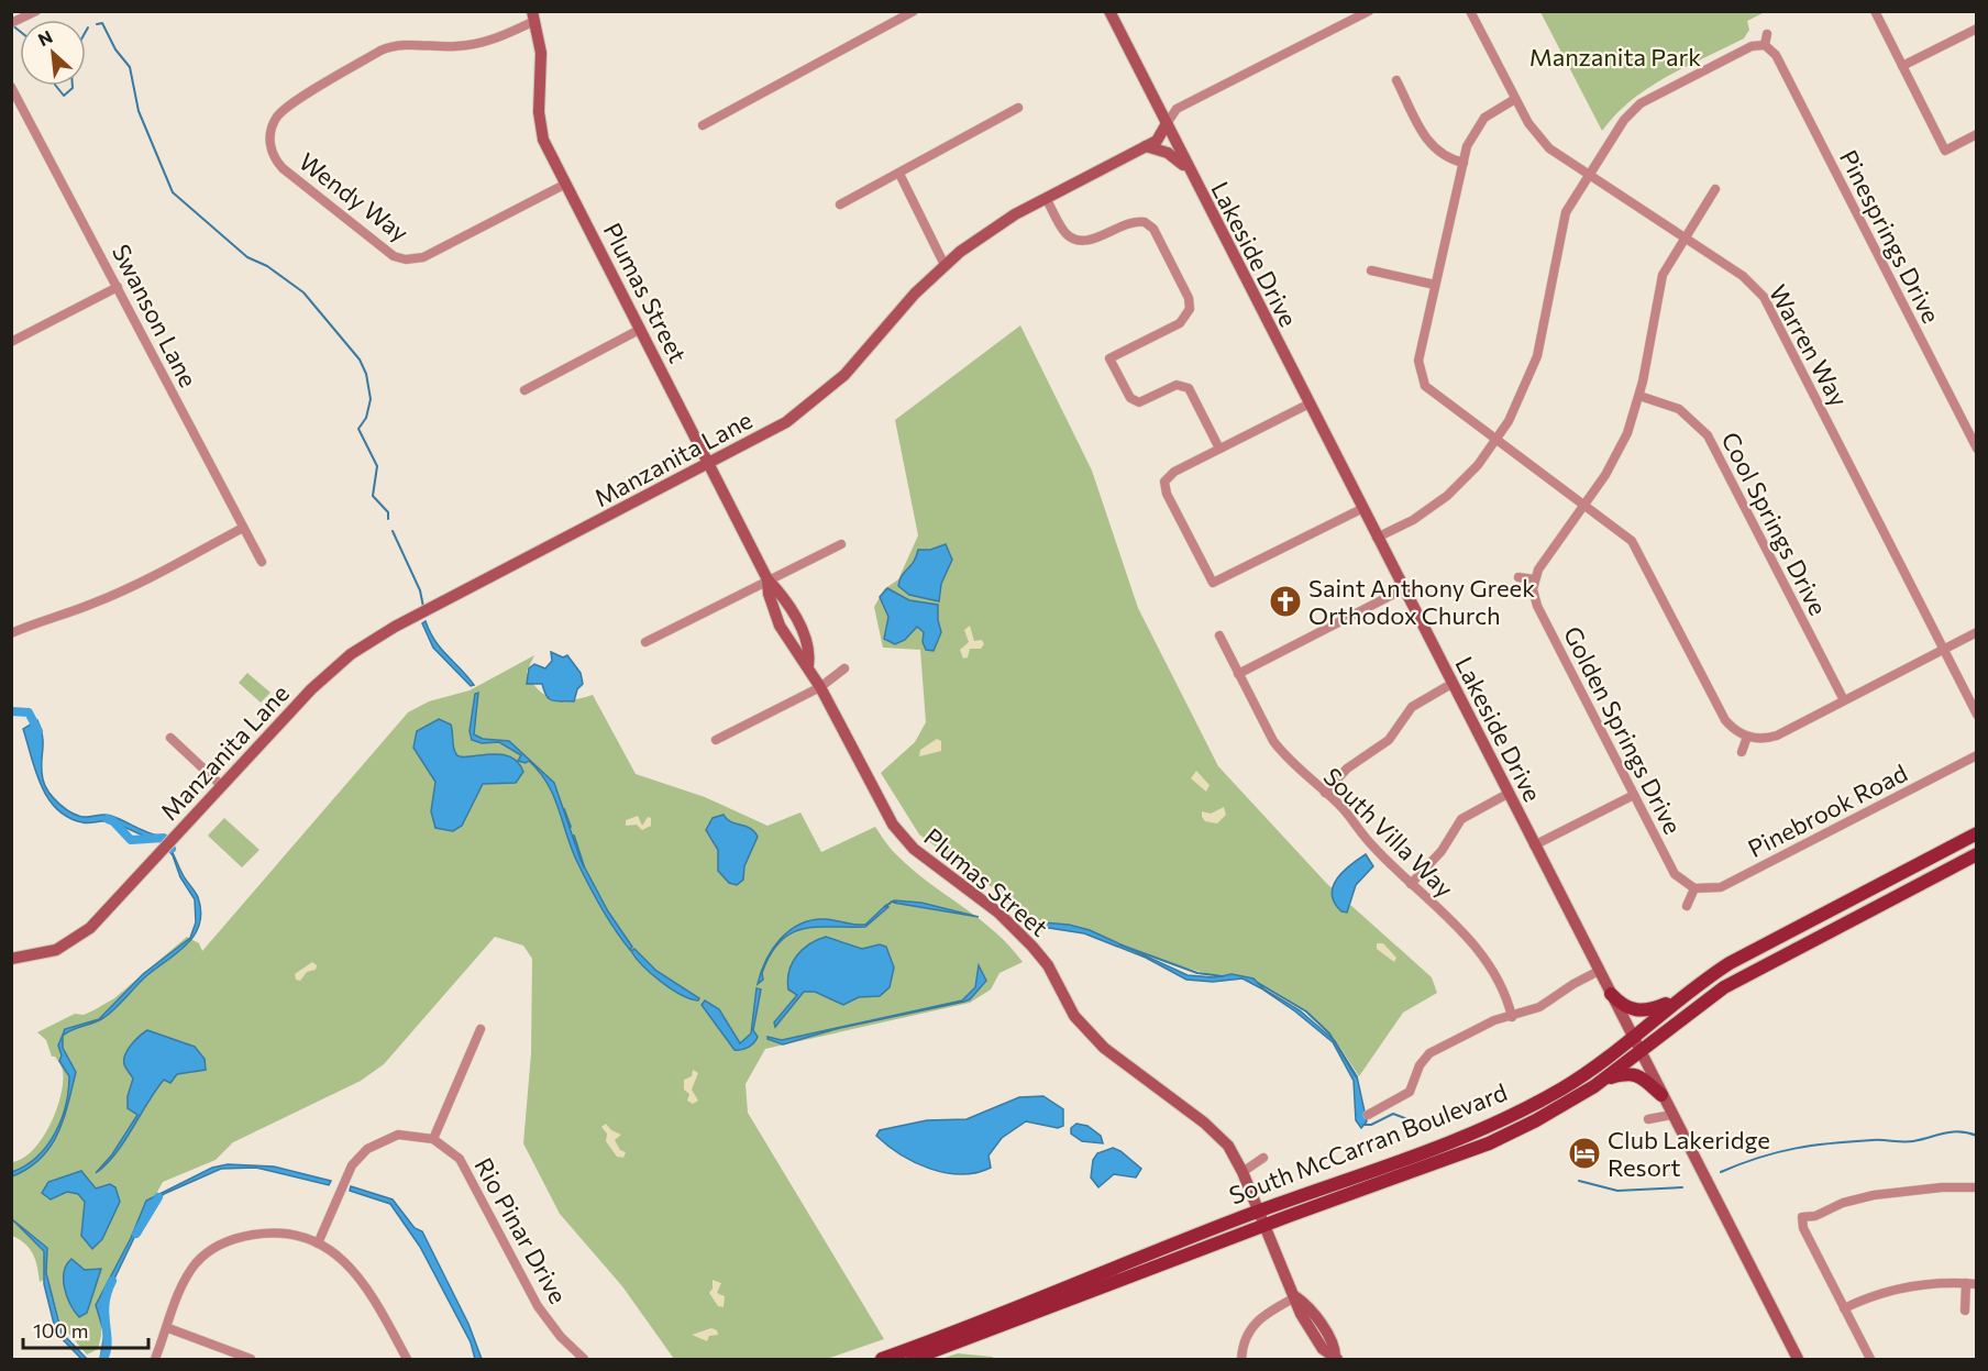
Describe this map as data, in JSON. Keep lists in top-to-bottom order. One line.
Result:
{"streets":{"main road":["South McCarran Boulevard"],"street":["Wendy Way","Pinesprings Drive","Lakeside Drive","Plumas Street","Swanson Lane","Warren Way","Manzanita Lane","Cool Springs Drive","Golden Springs Drive","Pinebrook Road","South Villa Way","Rio Pinar Drive"]},"crossings":[["Wendy Way","Plumas Street"],["Lakeside Drive","Manzanita Lane"],["Lakeside Drive","South McCarran Boulevard"],["Plumas Street","Manzanita Lane"],["Plumas Street","South McCarran Boulevard"],["Golden Springs Drive","Pinebrook Road"]],"parks":["Manzanita Park"],"places":{"church":["Saint Anthony Greek Orthodox Church"],"hotel":["Club Lakeridge Resort"]},"scale_bar":"100 m","north":"top left"}
